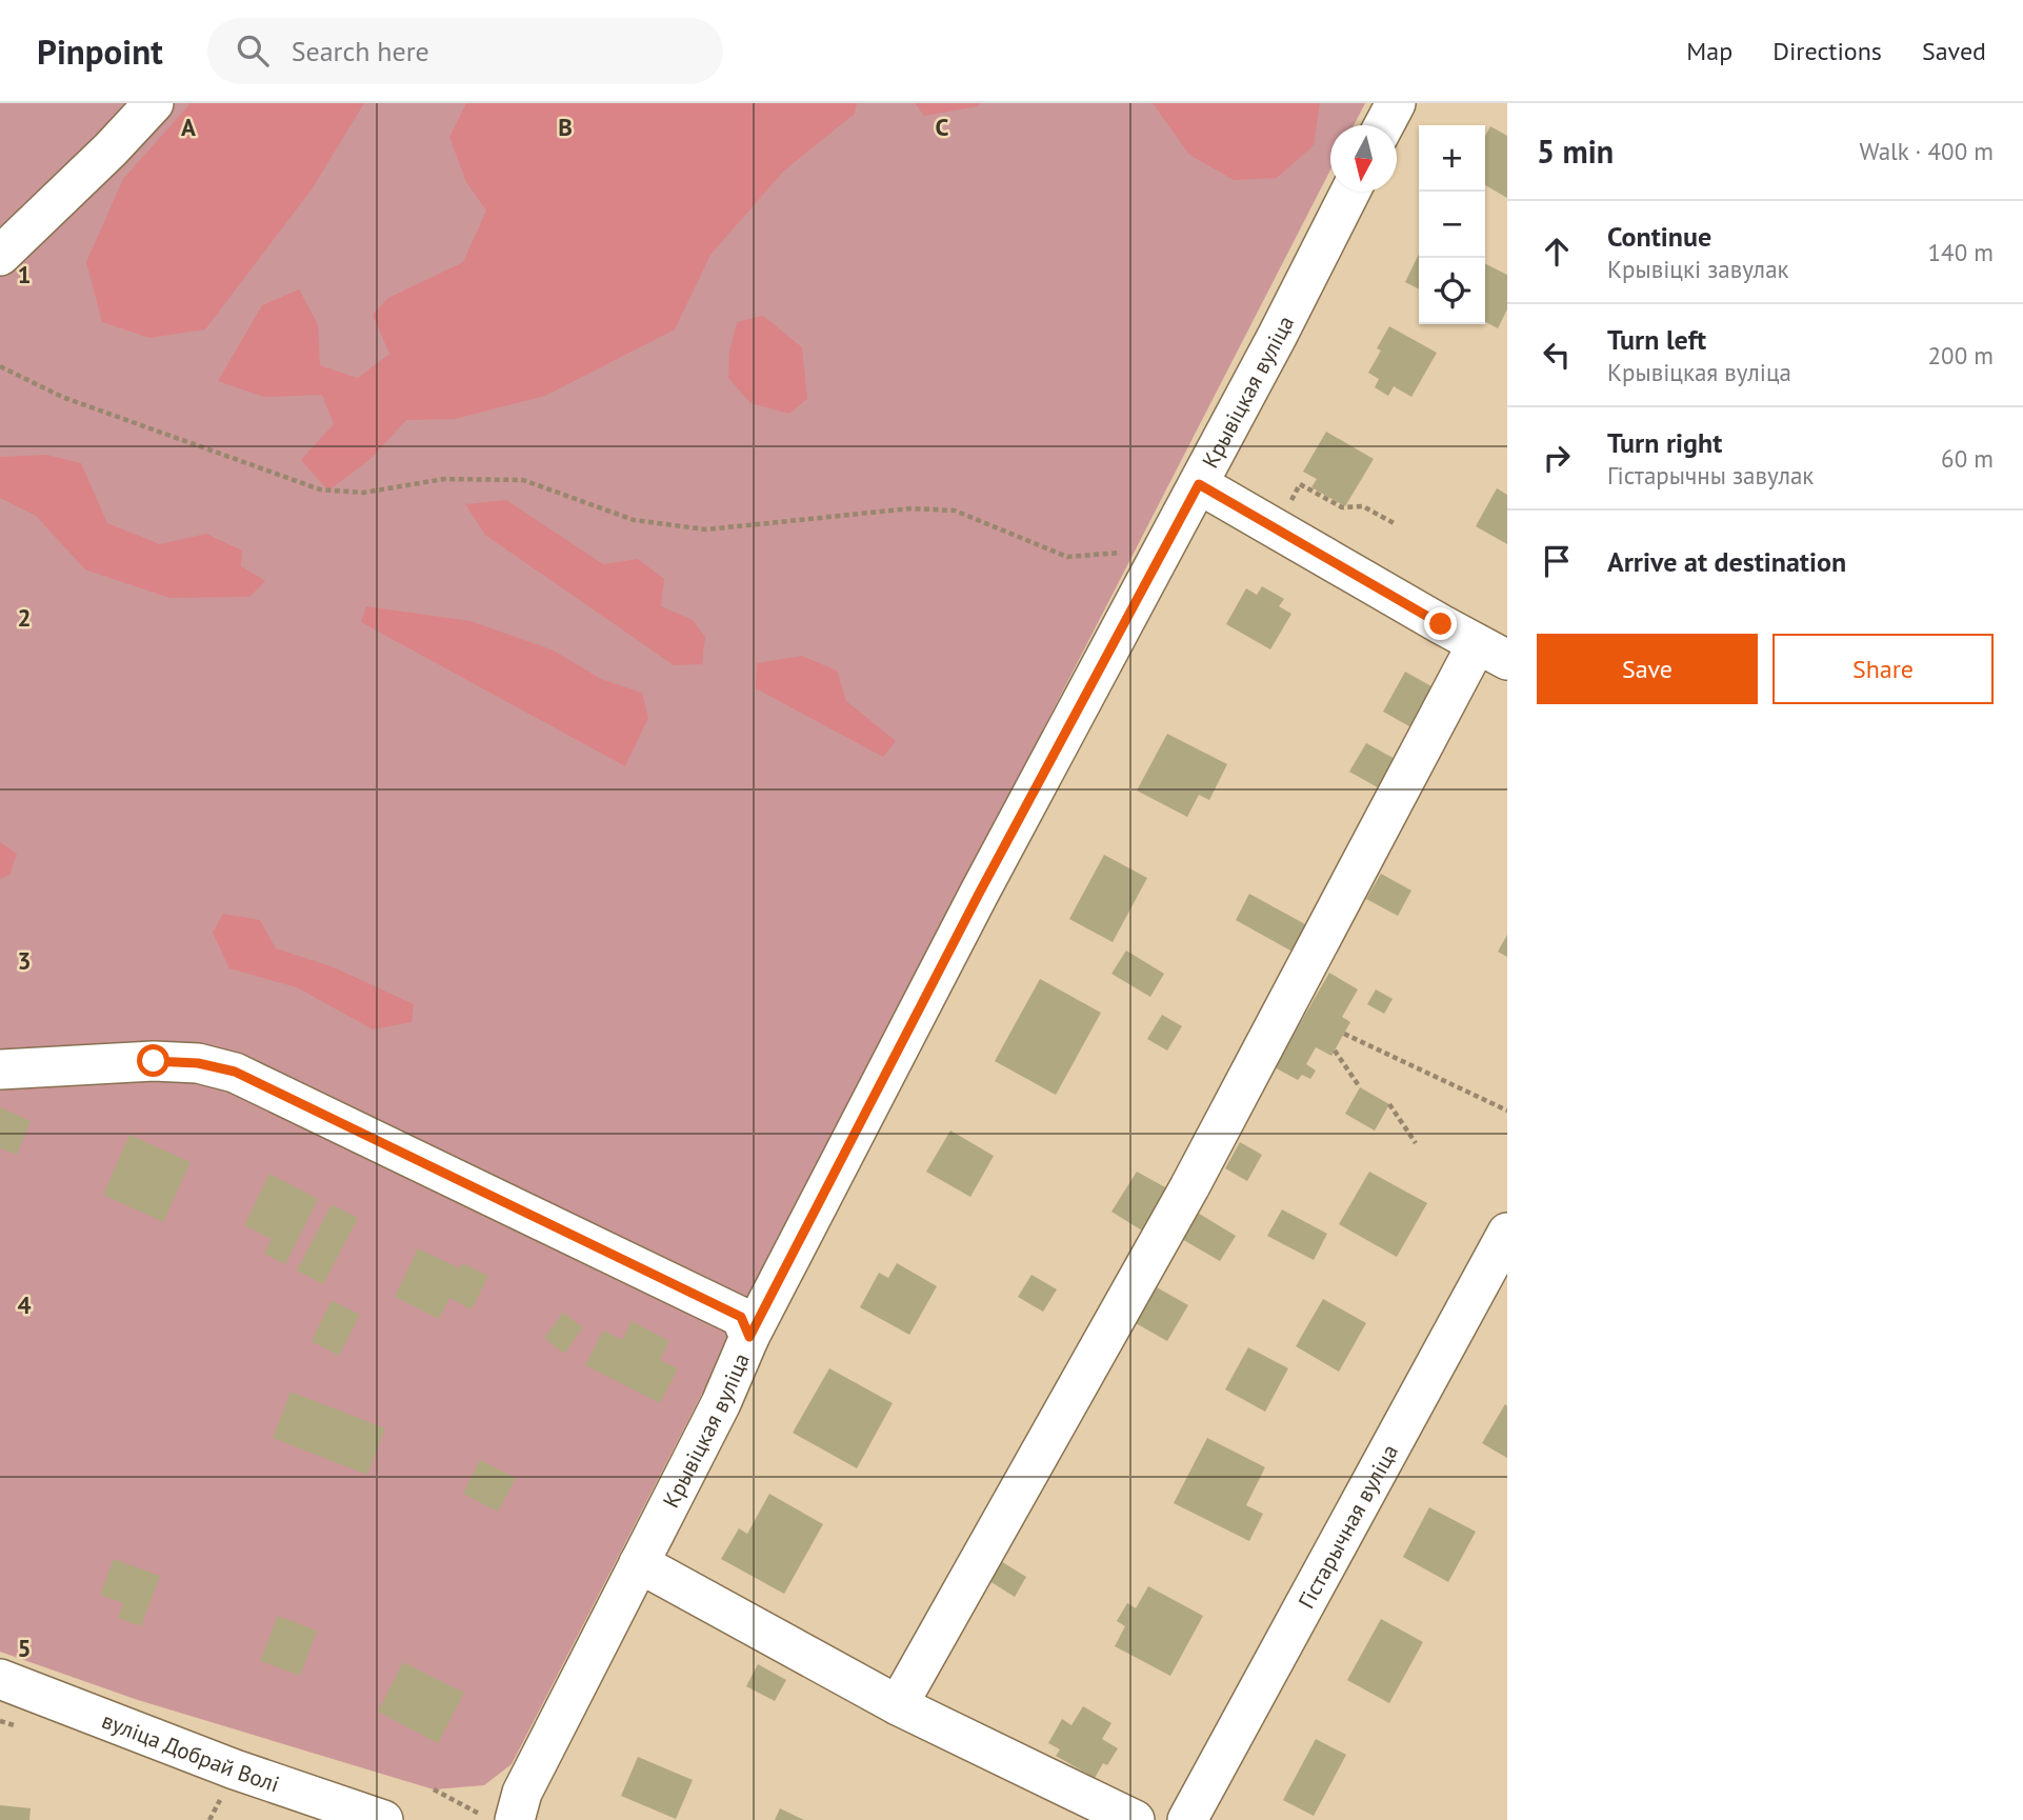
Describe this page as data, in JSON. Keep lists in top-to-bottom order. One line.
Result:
{"streets":{"street":["Крывіцкая вуліца","Гістарычная вуліца","вуліца Добрай Волі"]},"north":"bottom","page":{"header":"Pinpoint","search":"Search here","nav":["Map","Directions","Saved"],"heading":["5 min","Walk · 400 m"],"map_buttons":["+","−"],"list":[["Continue","Крывіцкі завулак","140 m"],["Turn left","Крывіцкая вуліца","200 m"],["Turn right","Гістарычны завулак","60 m"],"Arrive at destination"],"buttons":["Save","Share"]},"grid":{"columns":["A","B","C"],"rows":["1","2","3","4","5"]}}
